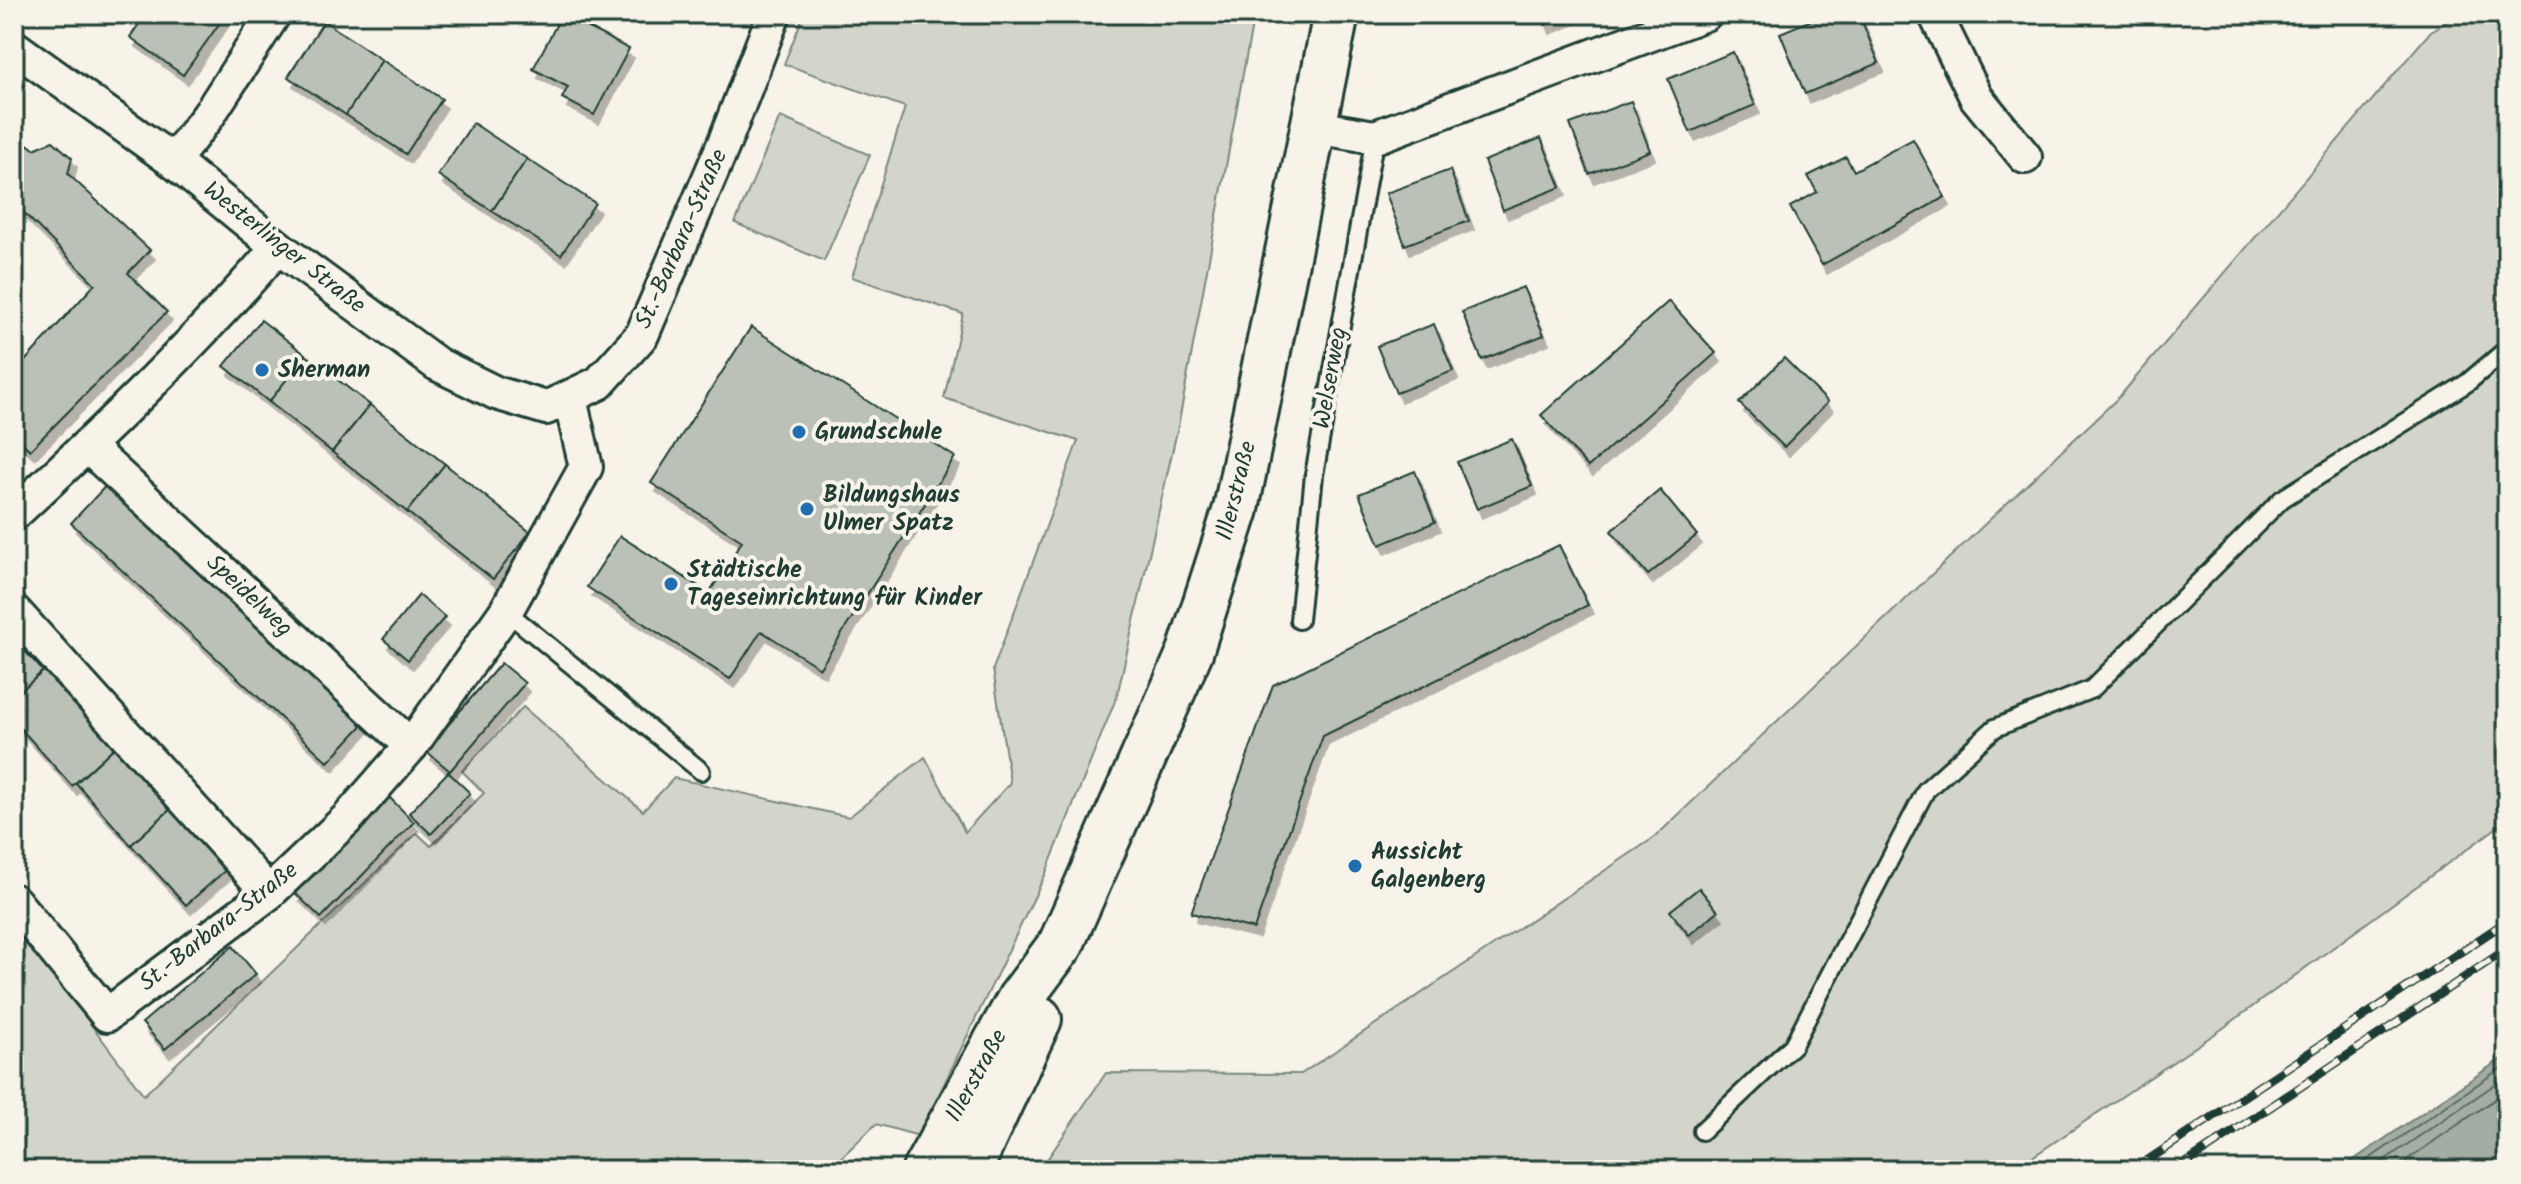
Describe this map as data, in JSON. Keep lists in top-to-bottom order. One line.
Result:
{"streets":{"main road":["Illerstraße"],"street":["St.-Barbara-Straße","Westerlinger Straße","Speidelweg"],"lane":["Welserweg"]},"crossings":[["St.-Barbara-Straße","Westerlinger Straße"],["St.-Barbara-Straße","Speidelweg"]],"places":["Sherman","Grundschule","Bildungshaus Ulmer Spatz","Städtische Tageseinrichtung für Kinder","Aussicht Galgenberg"]}
